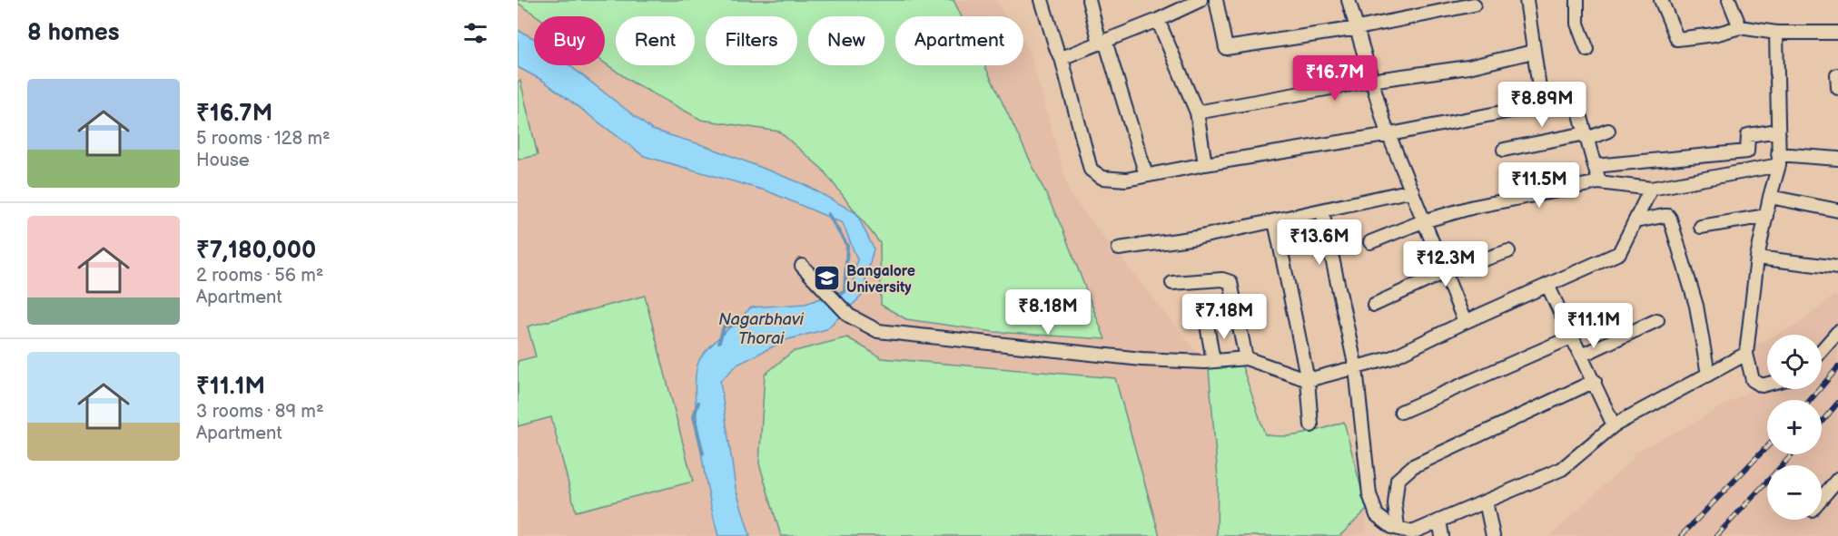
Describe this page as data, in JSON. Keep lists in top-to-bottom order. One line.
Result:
{"water":["Nagarbhavi Thorai"],"places":{"school or university":["Bangalore University"]},"page":{"heading":"8 homes","chip":["Buy","Rent","Filters","New","Apartment"],"price":["₹16.7M","₹8.89M","₹11.5M","₹13.6M","₹12.3M","₹8.18M","₹7.18M","₹11.1M"],"list":[{"name":"₹16.7M","note":"5 rooms · 128 m² · House"},{"name":"₹7,180,000","note":"2 rooms · 56 m² · Apartment"},{"name":"₹11.1M","note":"3 rooms · 89 m² · Apartment"}],"map_buttons":["+","−"]}}
